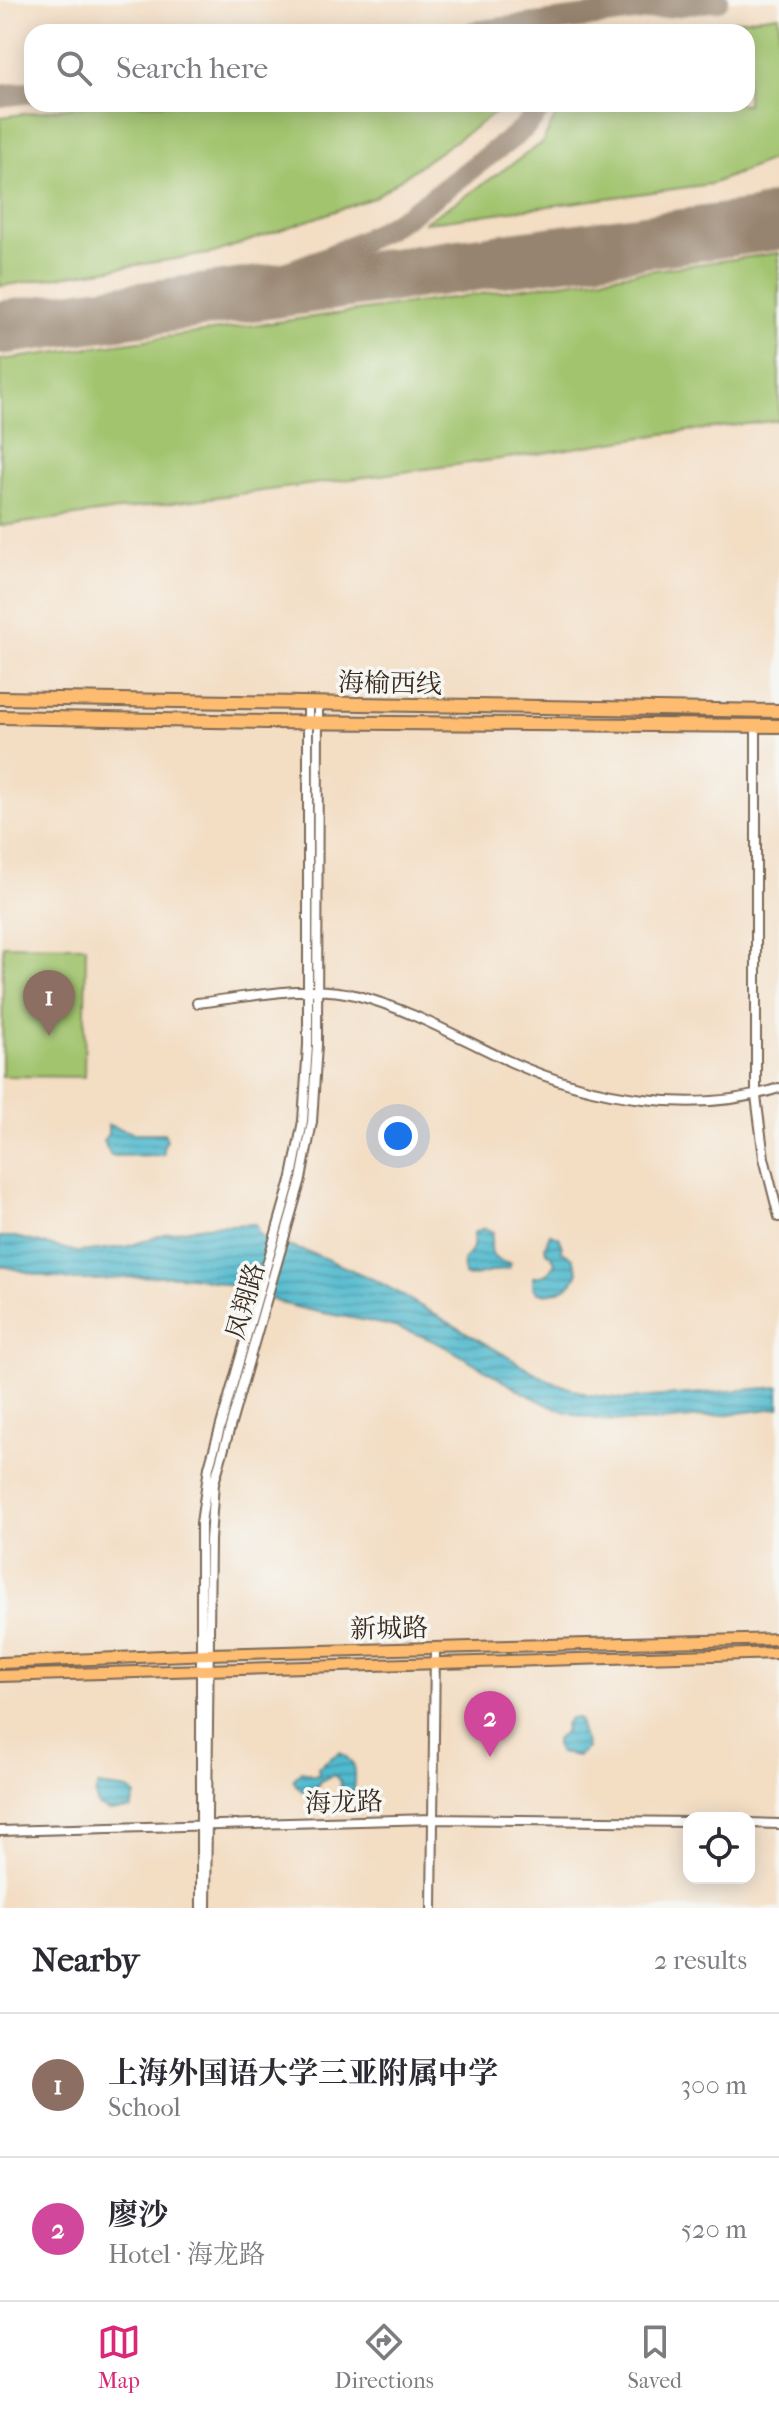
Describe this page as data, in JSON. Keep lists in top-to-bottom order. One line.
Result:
{"streets":{"highway":["海榆西线"],"main road":["新城路"],"street":["凤翔路","海龙路"]},"crossings":[["海榆西线","凤翔路"],["凤翔路","新城路"],["凤翔路","海龙路"]],"page":{"search":"Search here","pins":["1","2"],"heading":["Nearby","2 results"],"list":[{"mark":"1","name":"上海外国语大学三亚附属中学","note":"School","value":"300 m"},{"mark":"2","name":"廖沙","note":"Hotel · 海龙路","value":"520 m"}],"nav":["Map","Directions","Saved"]}}
